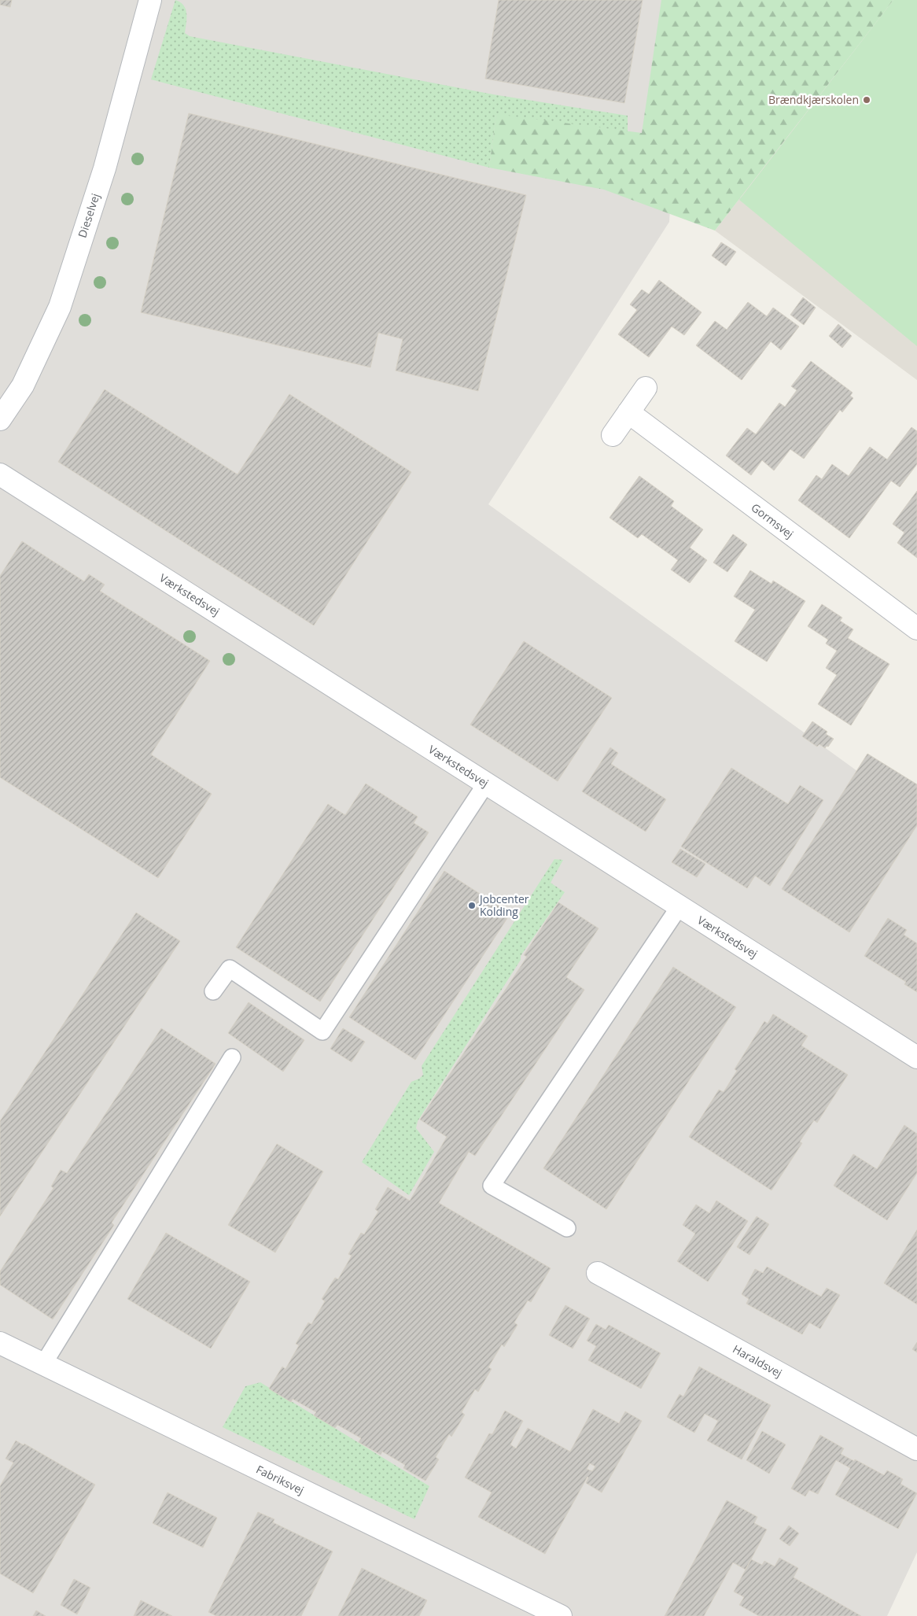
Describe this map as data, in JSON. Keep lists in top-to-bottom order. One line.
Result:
{"streets":{"street":["Dieselvej","Gormsvej","Værkstedsvej","Haraldsvej","Fabriksvej"]},"places":["Brændkjærskolen","Jobcenter Kolding"]}
